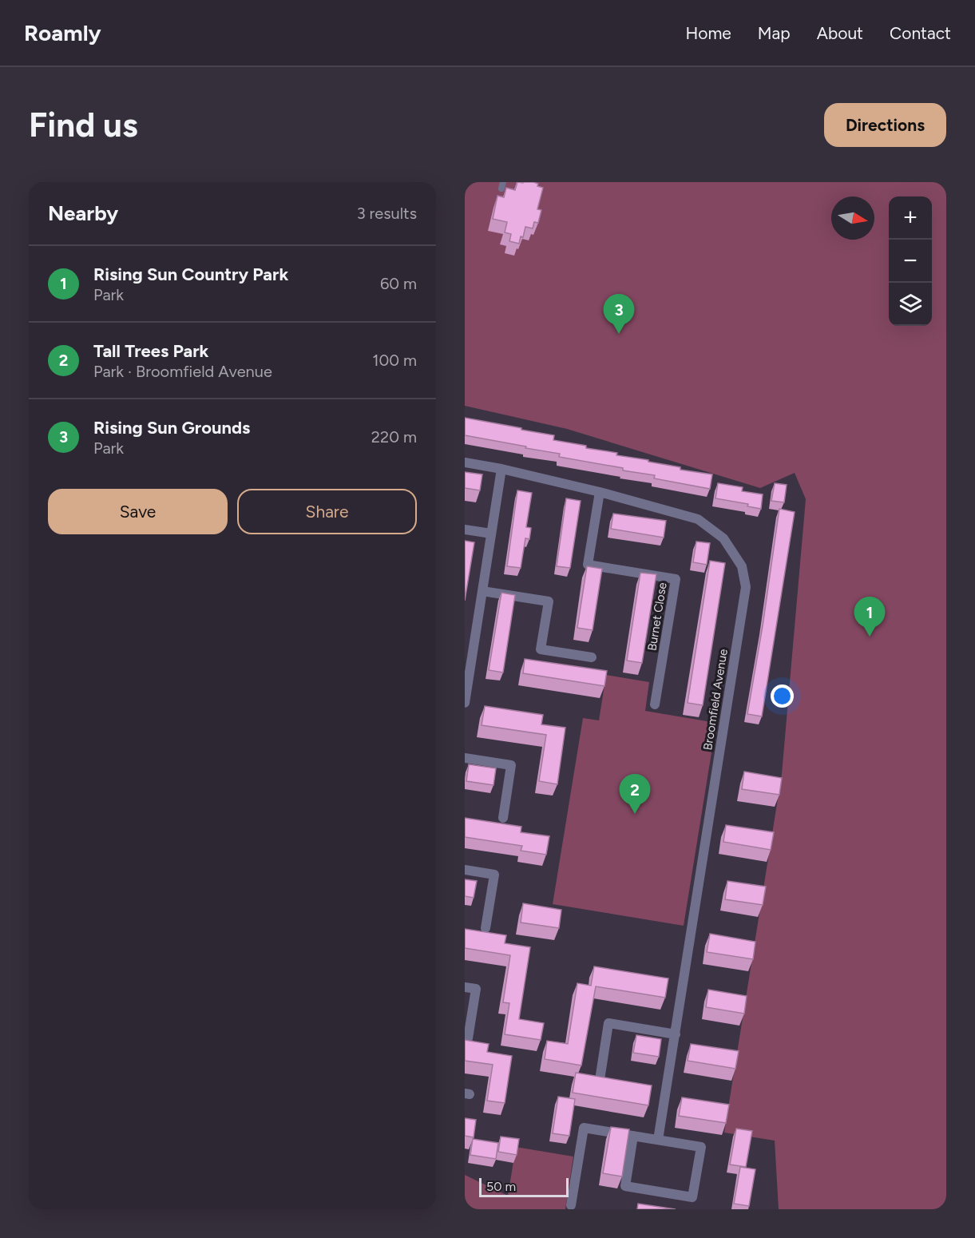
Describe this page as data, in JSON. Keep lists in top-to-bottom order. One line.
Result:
{"streets":{"street":["Burnet Close","Broomfield Avenue"]},"crossings":[["Burnet Close","Broomfield Avenue"]],"scale_bar":"50 m","north":"right","page":{"header":"Roamly","nav":["Home","Map","About","Contact"],"buttons":["Directions",["Save","Share"]],"title":"Find us","heading":["Nearby","3 results"],"map_buttons":["+","−"],"list":[{"mark":"1","name":"Rising Sun Country Park","note":"Park","value":"60 m"},{"mark":"2","name":"Tall Trees Park","note":"Park · Broomfield Avenue","value":"100 m"},{"mark":"3","name":"Rising Sun Grounds","note":"Park","value":"220 m"}],"pins":["3","1","2"],"scale":"50 m"}}
